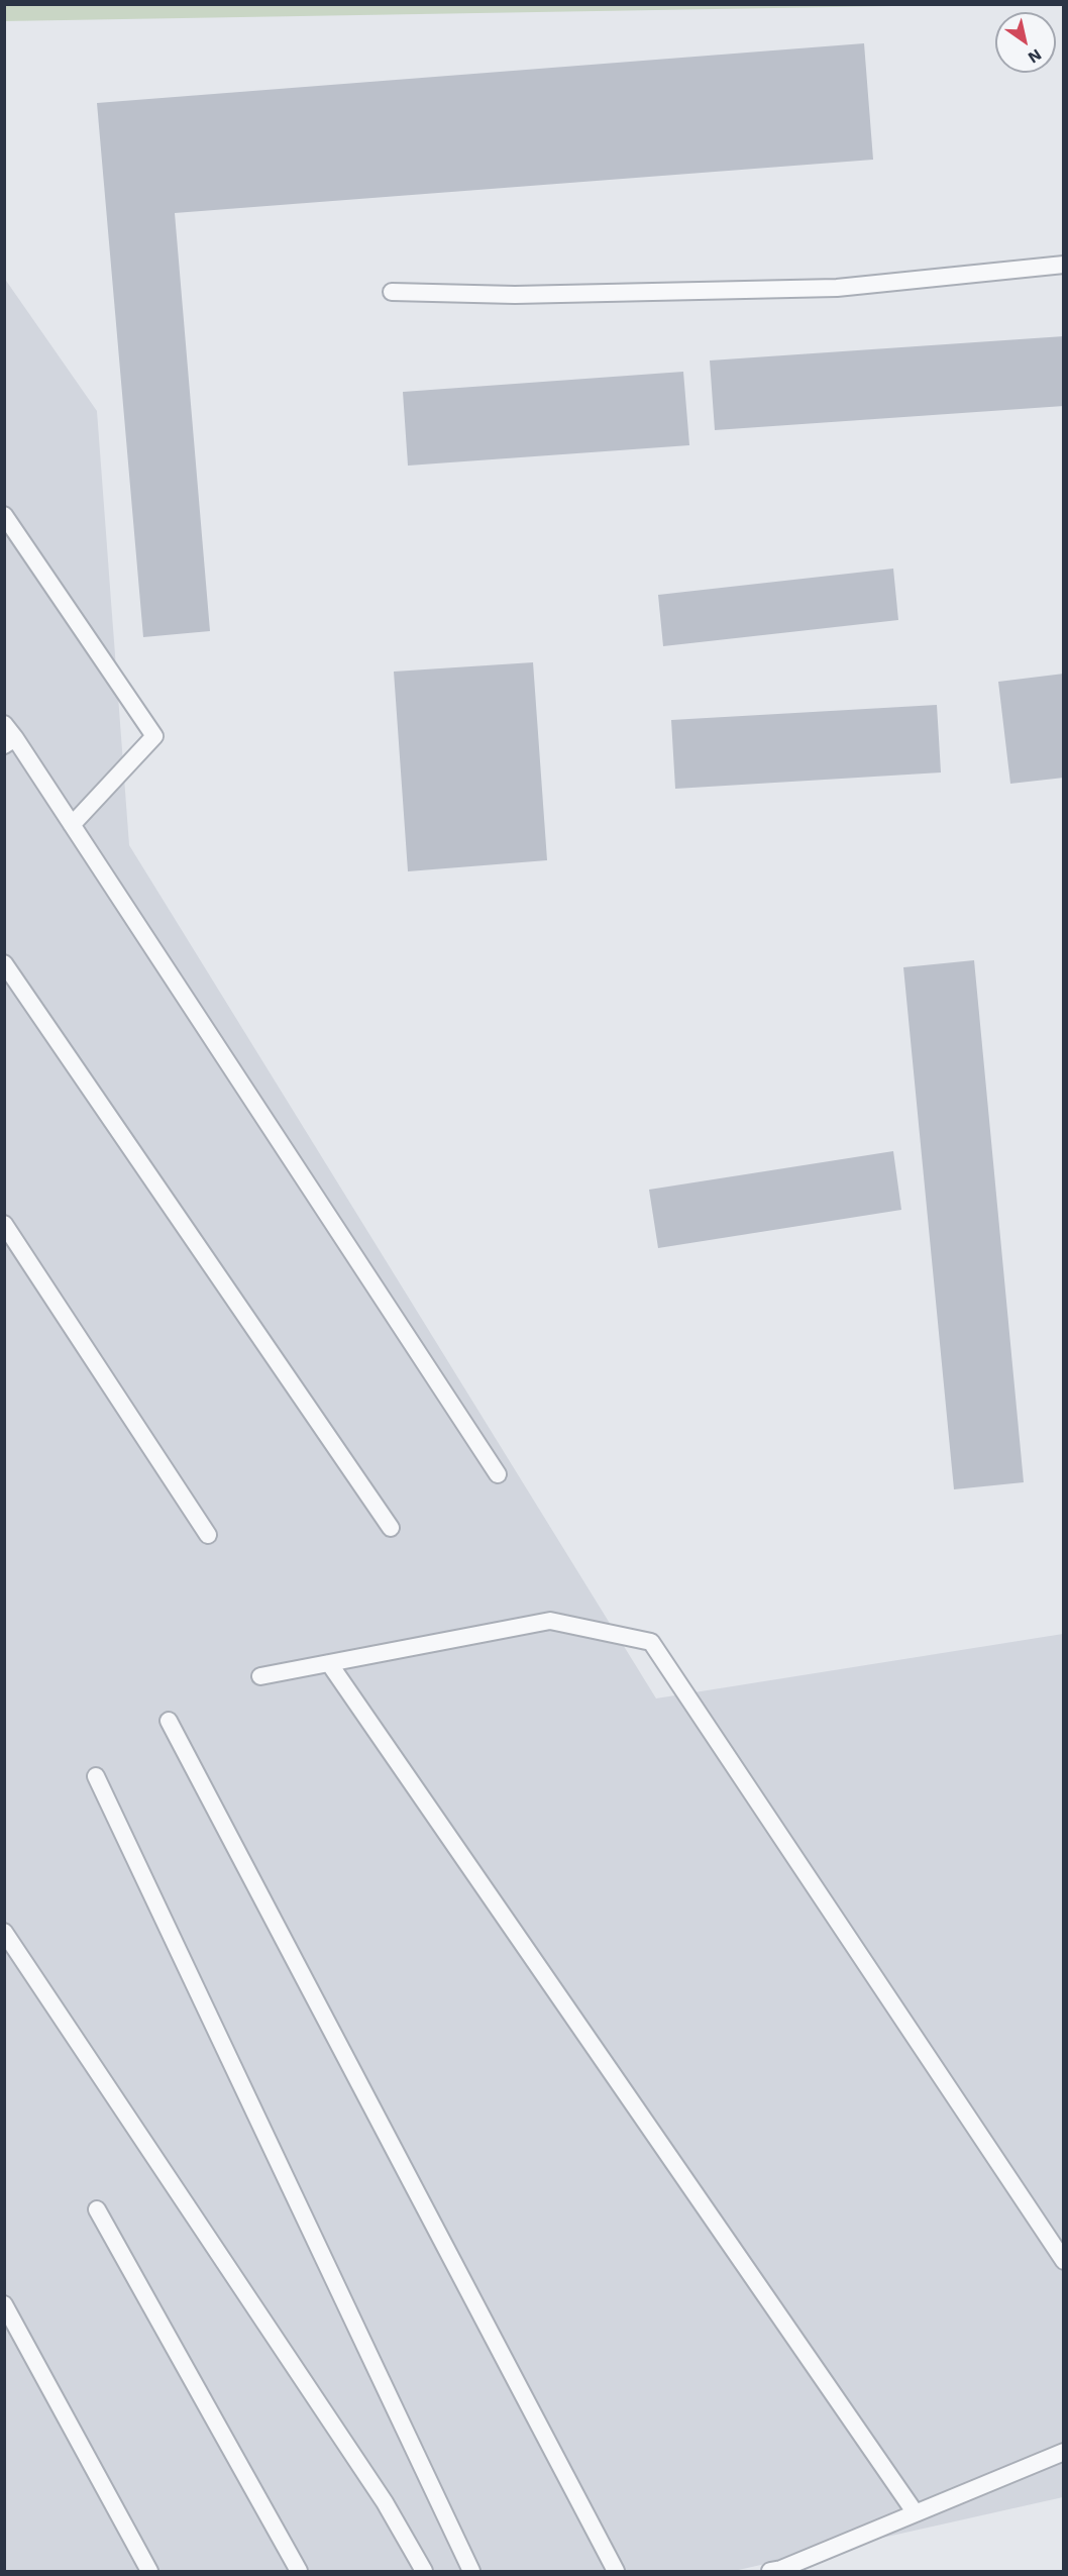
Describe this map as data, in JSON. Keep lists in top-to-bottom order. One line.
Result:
{"north":"bottom right"}
